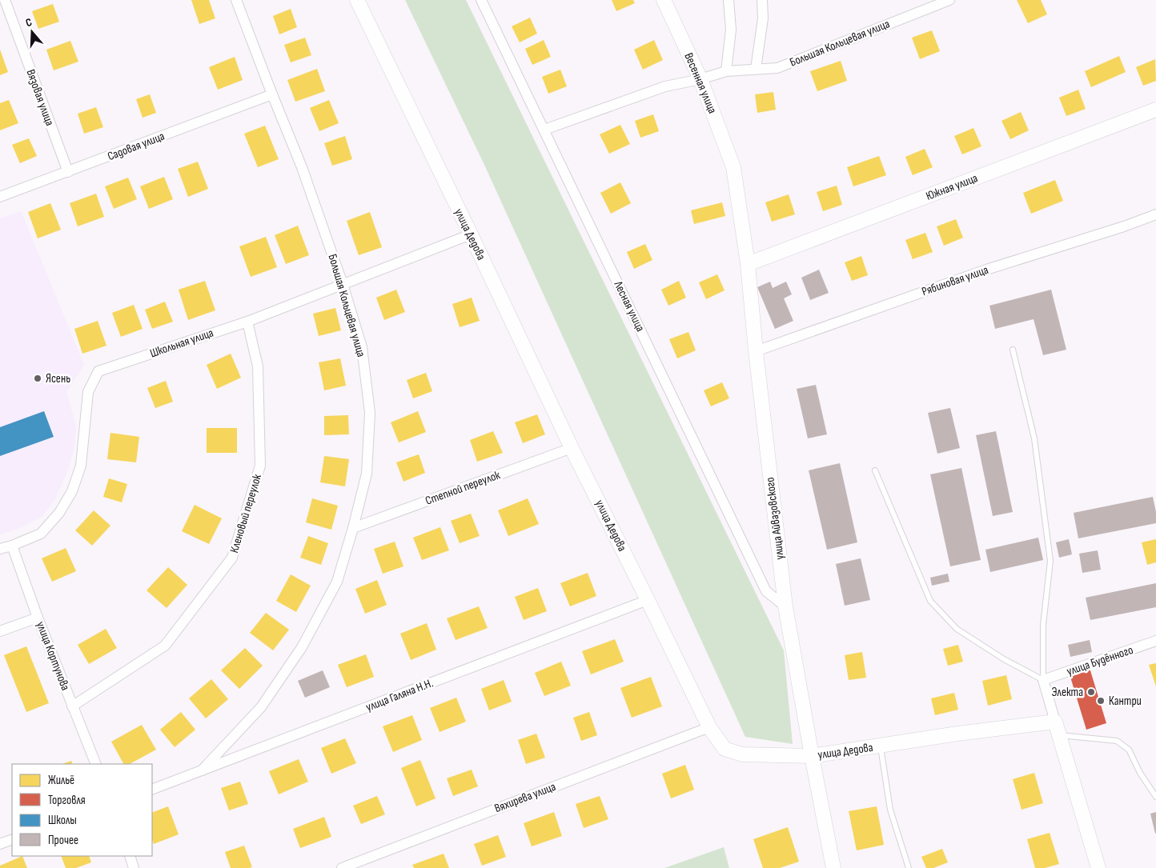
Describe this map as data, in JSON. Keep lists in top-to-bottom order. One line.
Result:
{"streets":{"street":["Большая Кольцевая улица","Весенная улица","Вязовая улица","Садовая улица","Южная улица","улица Дедова","Рябиновая улица","Лесная улица","Школьная улица","Степной переулок","Кленовый переулок","улица Айвазовского","улица Кортунова","улица Будённого","улица Галяна Н.Н.","Вяхирева улица"]},"crossings":[["Большая Кольцевая улица","Весенная улица"],["Большая Кольцевая улица","Садовая улица"],["Большая Кольцевая улица","Лесная улица"],["Большая Кольцевая улица","Школьная улица"],["Большая Кольцевая улица","Степной переулок"],["Большая Кольцевая улица","улица Галяна Н.Н."],["Весенная улица","улица Айвазовского"],["Вязовая улица","Садовая улица"],["Южная улица","улица Айвазовского"],["улица Дедова","Школьная улица"],["улица Дедова","Степной переулок"],["улица Дедова","улица Айвазовского"],["улица Дедова","улица Галяна Н.Н."],["улица Дедова","Вяхирева улица"],["Рябиновая улица","улица Айвазовского"],["Лесная улица","улица Айвазовского"],["Школьная улица","Кленовый переулок"],["Школьная улица","улица Кортунова"],["Кленовый переулок","улица Кортунова"]],"places":["Ясень","Электа","Кантри"],"legend":["Жильё","Торговля","Школы","Прочее"],"north":"top"}
